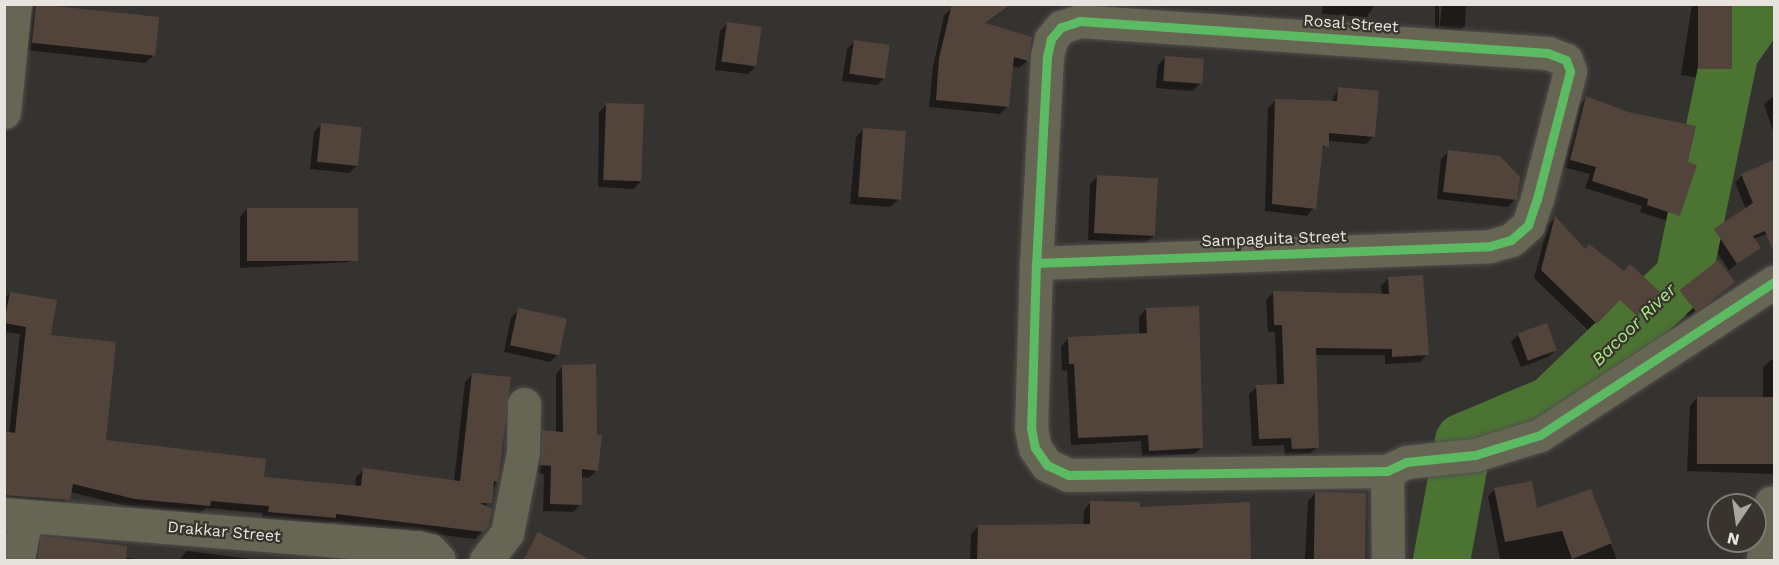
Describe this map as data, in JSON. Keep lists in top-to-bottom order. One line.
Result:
{"streets":{"street":["Rosal Street","Sampaguita Street","Drakkar Street"]},"crossings":[["Rosal Street","Sampaguita Street"]],"water":["Bacoor River"],"north":"bottom"}
